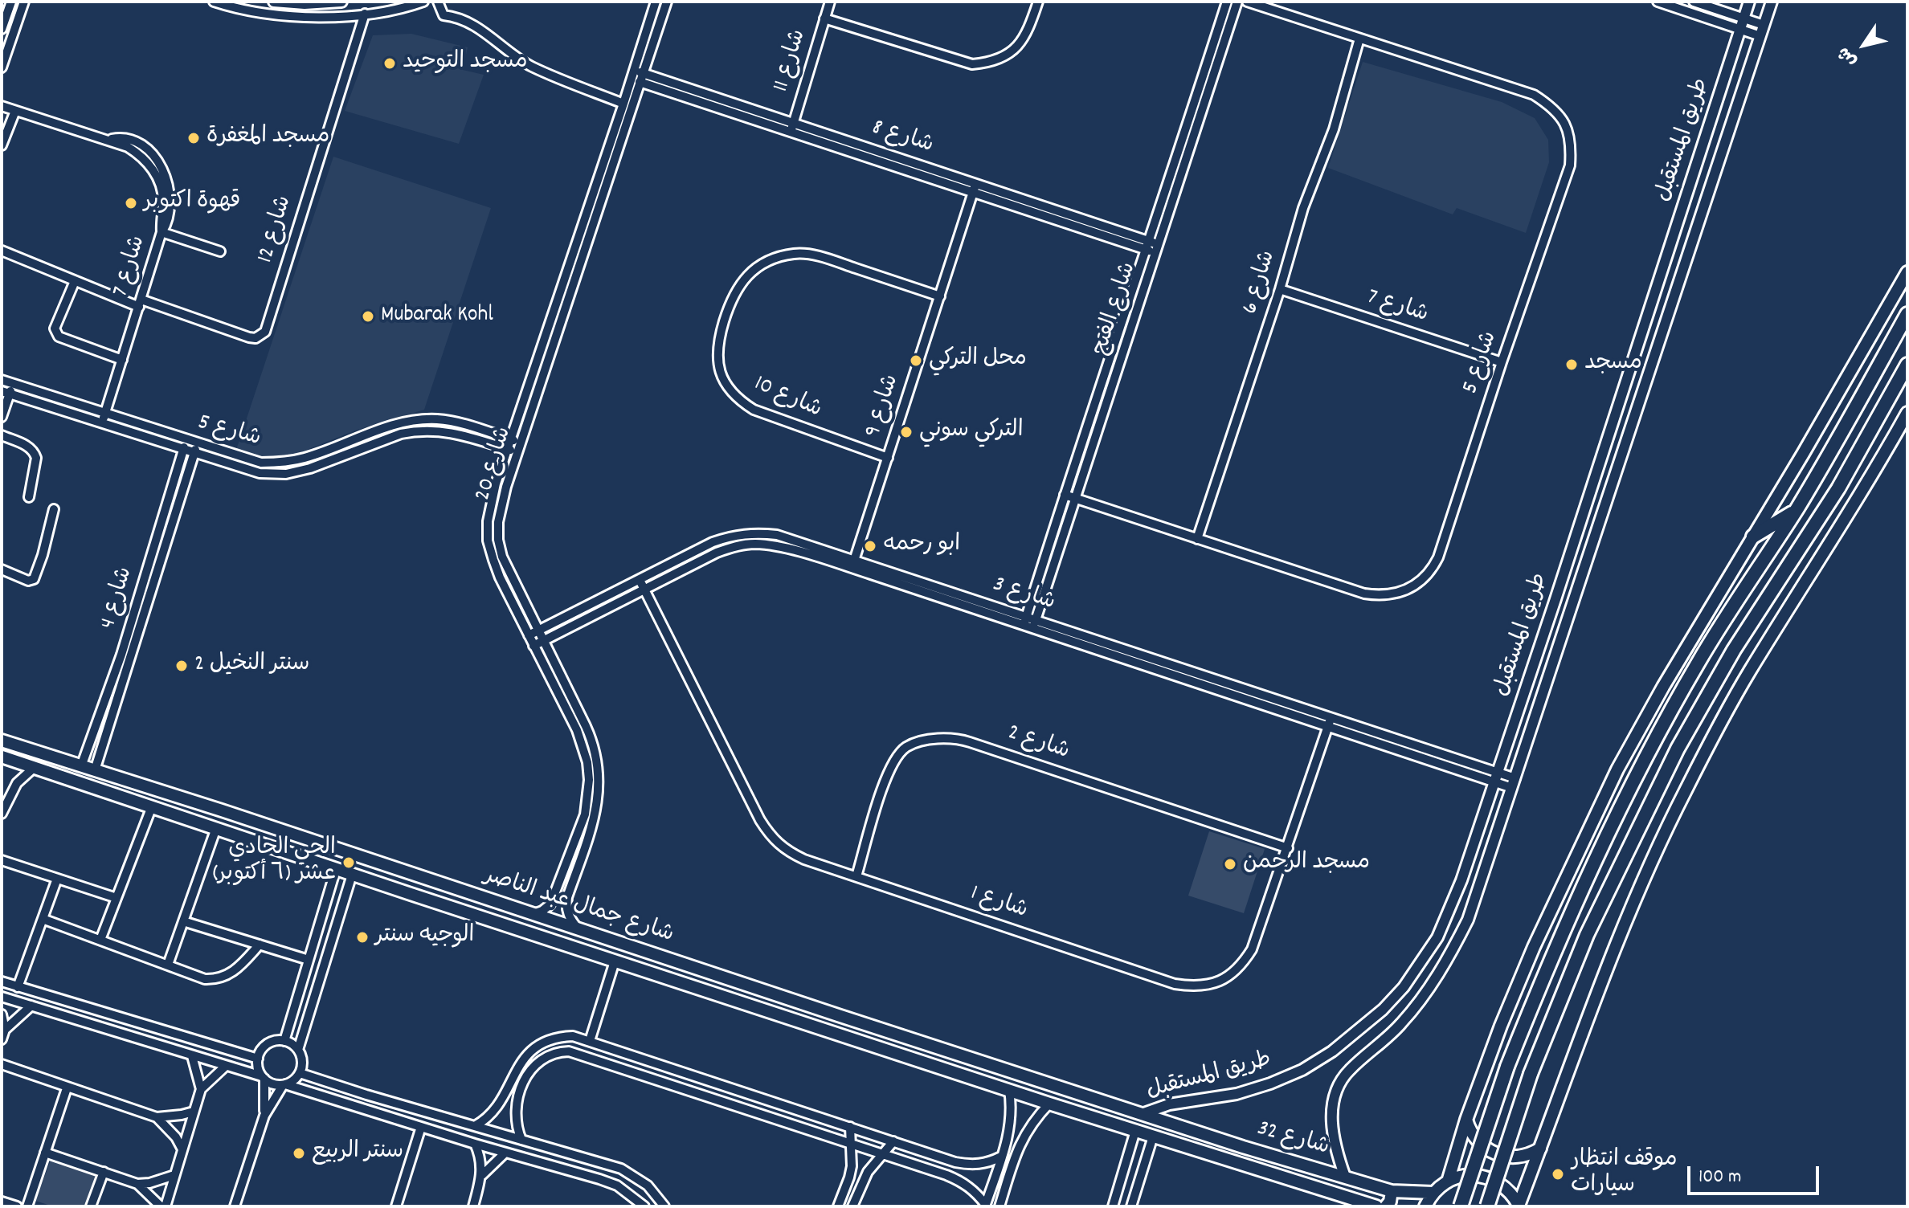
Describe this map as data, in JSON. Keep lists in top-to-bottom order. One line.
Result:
{"streets":{"main road":["شارع جمال عبد الناصر","شارع 32"],"street":["شارع 11","شارع 8","طريق المستقبل","شارع 12","شارع 7","شارع 6","شارع الفتح","شارع 5","شارع 10","شارع 9","شارع 20","شارع 3","شارع 4","شارع 2","شارع 1"]},"crossings":[["شارع 11","شارع 8"],["شارع 8","شارع الفتح"],["شارع 8","شارع 9"],["شارع 8","شارع 20"],["طريق المستقبل","شارع 3"],["طريق المستقبل","شارع جمال عبد الناصر"],["طريق المستقبل","شارع 32"],["شارع 12","شارع 7"],["شارع 7","شارع 6"],["شارع 7","شارع 5"],["شارع 6","شارع 5"],["شارع الفتح","شارع 5"],["شارع الفتح","شارع 3"],["شارع 5","شارع 20"],["شارع 5","شارع 4"],["شارع 10","شارع 9"],["شارع 9","شارع 3"],["شارع 20","شارع 3"],["شارع 20","شارع جمال عبد الناصر"],["شارع 3","شارع 1"],["شارع 4","شارع جمال عبد الناصر"],["شارع 2","شارع 1"],["شارع جمال عبد الناصر","شارع 32"]],"places":["مسجد التوحيد","مسجد المغفرة","قهوة اكتوبر","Mubarak Kohl","محل التركي","مسجد","التركي سوني","ابو رحمه","سنتر النخيل 2","الحي الحادي عشر (٦ أكتوبر)","مسجد الرحمن","الوجيه سنتر","سنتر الربيع","موقف انتظار سيارات"],"scale_bar":"100 m","north":"bottom left"}
